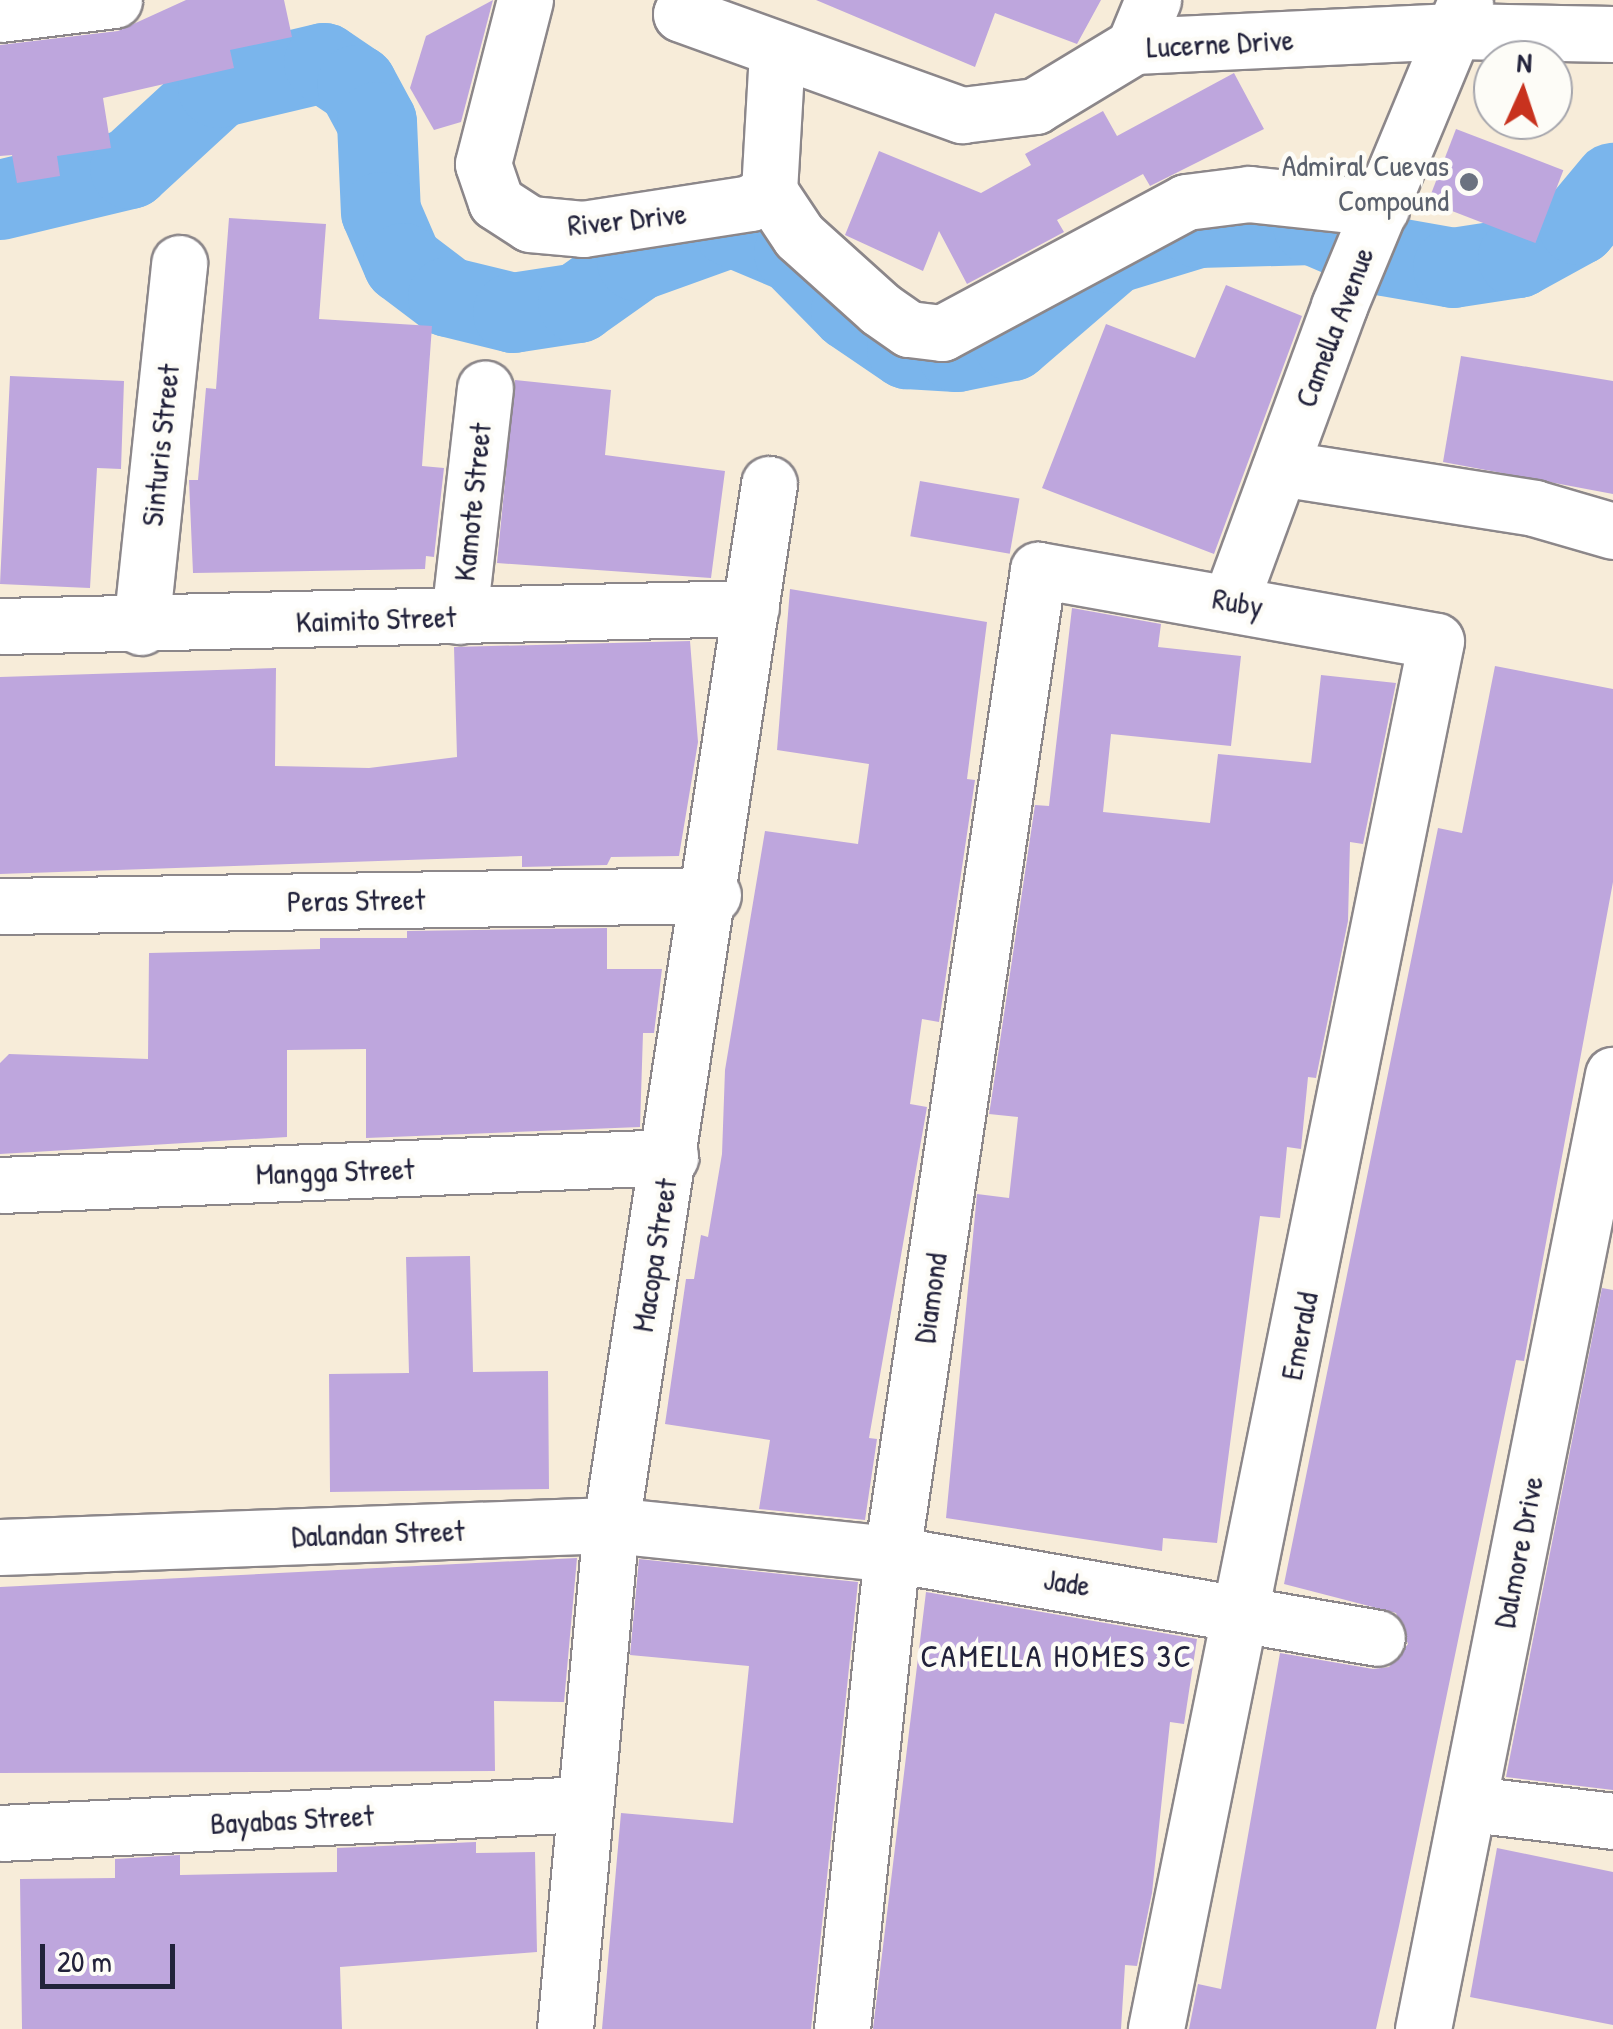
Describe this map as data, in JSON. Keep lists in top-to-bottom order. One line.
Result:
{"streets":{"street":["Lucerne Drive","River Drive","Camella Avenue","Sinturis Street","Kamote Street","Ruby","Kaimito Street","Peras Street","Mangga Street","Macopa Street","Diamond","Emerald","Dalandan Street","Dalmore Drive","Jade","Bayabas Street"]},"crossings":[["Lucerne Drive","Camella Avenue"],["Camella Avenue","Ruby"],["Sinturis Street","Kaimito Street"],["Kamote Street","Kaimito Street"],["Ruby","Diamond"],["Ruby","Emerald"],["Kaimito Street","Macopa Street"],["Peras Street","Macopa Street"],["Mangga Street","Macopa Street"],["Macopa Street","Dalandan Street"],["Macopa Street","Bayabas Street"],["Diamond","Jade"],["Emerald","Jade"],["Dalandan Street","Jade"]],"districts":["CAMELLA HOMES 3C"],"places":["Admiral Cuevas Compound"],"scale_bar":"20 m","north":"top"}
